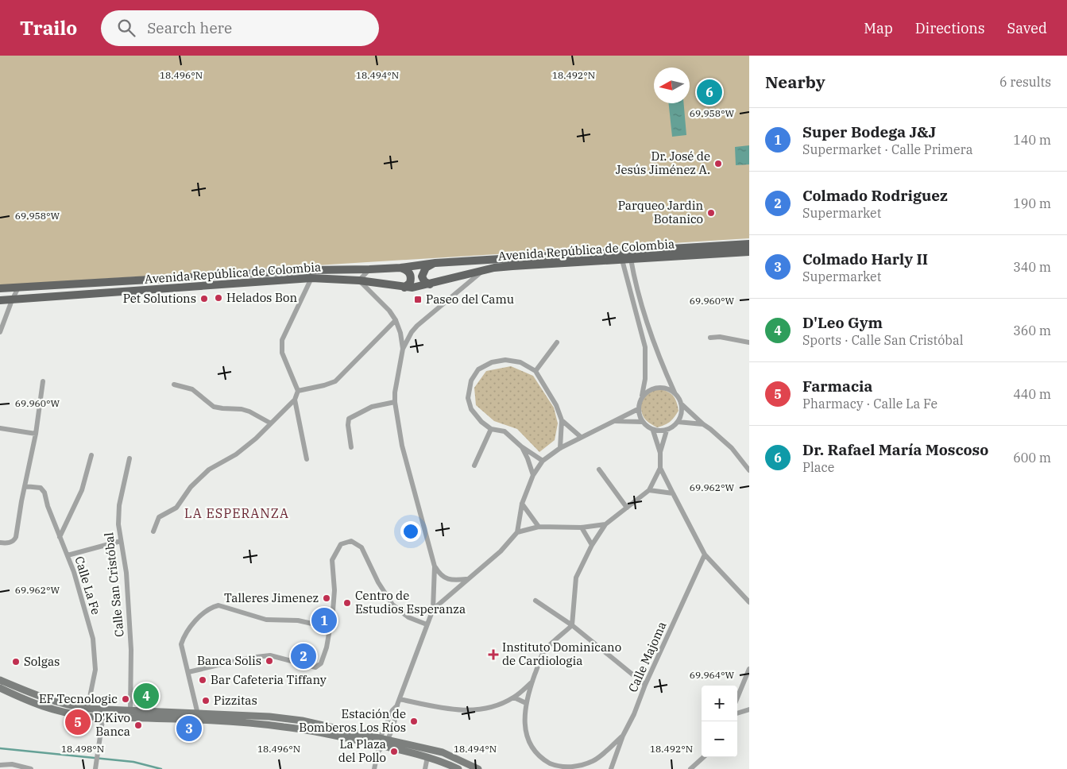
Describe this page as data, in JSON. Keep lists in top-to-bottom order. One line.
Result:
{"streets":{"main road":["Avenida República de Colombia"],"street":["Calle San Cristóbal","Calle La Fe","Calle Majoma"]},"districts":["LA ESPERANZA"],"places":{"other":["Dr. José de Jesús Jiménez A.","Parqueo Jardin Botanico","Helados Bon","Pet Solutions","Talleres Jimenez","Centro de Estudios Esperanza","Banca Solis","Solgas","Bar Cafeteria Tiffany","EF Tecnologic","Pizzitas","Estación de Bomberos Los Ríos","D'Kivo Banca","La Plaza del Pollo"],"transit":["Paseo del Camu"],"health":["Instituto Dominicano de Cardiologia"]},"north":"left","page":{"header":"Trailo","search":"Search here","nav":["Map","Directions","Saved"],"heading":["Nearby","6 results"],"pins":["6","1","2","4","5","3"],"list":[{"mark":"1","name":"Super Bodega J&J","note":"Supermarket · Calle Primera","value":"140 m"},{"mark":"2","name":"Colmado Rodriguez","note":"Supermarket","value":"190 m"},{"mark":"3","name":"Colmado Harly II","note":"Supermarket","value":"340 m"},{"mark":"4","name":"D'Leo Gym","note":"Sports · Calle San Cristóbal","value":"360 m"},{"mark":"5","name":"Farmacia","note":"Pharmacy · Calle La Fe","value":"440 m"},{"mark":"6","name":"Dr. Rafael María Moscoso","note":"Place","value":"600 m"}],"map_buttons":["+","−"]},"coordinates":["18.496°N","18.494°N","18.492°N","69.958°W","69.960°W","69.962°W","69.964°W","18.498°N"]}
